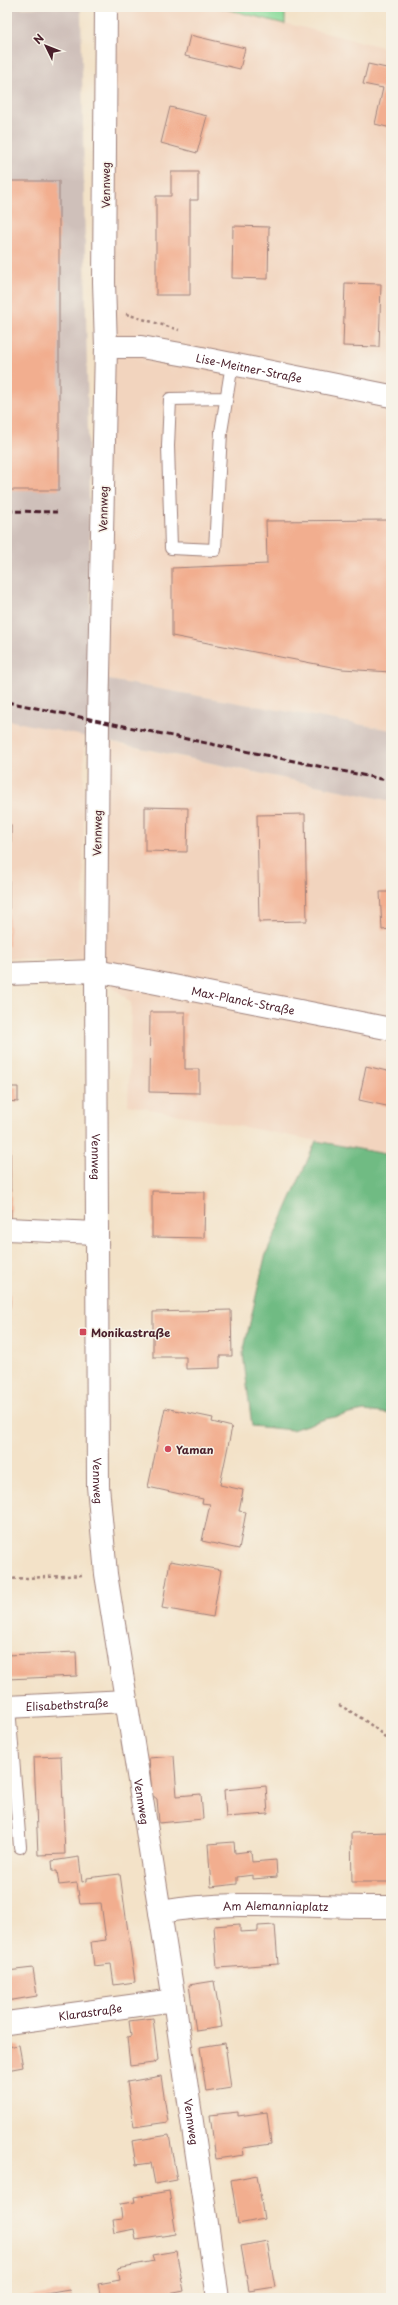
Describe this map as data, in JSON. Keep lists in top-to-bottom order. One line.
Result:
{"streets":{"street":["Vennweg","Lise-Meitner-Straße","Max-Planck-Straße","Elisabethstraße","Am Alemanniaplatz","Klarastraße"]},"crossings":[["Vennweg","Lise-Meitner-Straße"],["Vennweg","Max-Planck-Straße"],["Vennweg","Elisabethstraße"],["Vennweg","Am Alemanniaplatz"],["Vennweg","Klarastraße"]],"places":{"transit":["Monikastraße"],"other":["Yaman"]},"north":"top left"}
